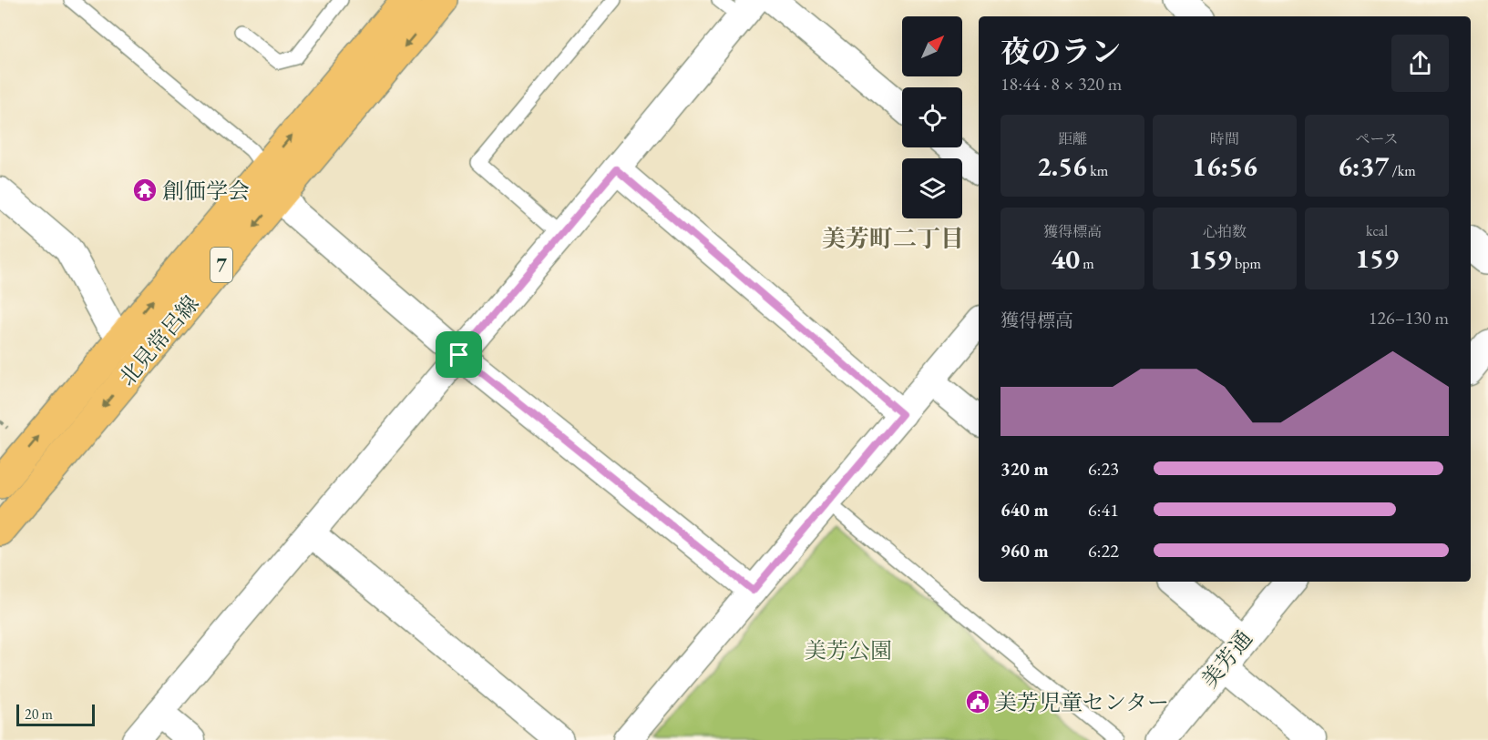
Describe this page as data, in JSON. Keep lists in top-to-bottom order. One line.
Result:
{"streets":{"main road":["7","北見常呂線"],"street":["美芳通"]},"districts":["美芳町二丁目"],"parks":["美芳公園"],"places":{"temple":["創価学会"],"public building":["美芳児童センター"]},"scale_bar":"20 m","north":"top right","page":{"heading":["夜のラン","18:44 · 8 × 320 m"],"stats":[["距離","2.56 km"],["時間","16:56"],["ペース","6:37 /km"],["獲得標高","40 m"],["心拍数","159 bpm"],["kcal","159"]],"chart":["獲得標高","126–130 m"],"list":[{"name":"320 m","note":"6:23"},{"name":"640 m","note":"6:41"},{"name":"960 m","note":"6:22"}],"scale":"20 m"}}
